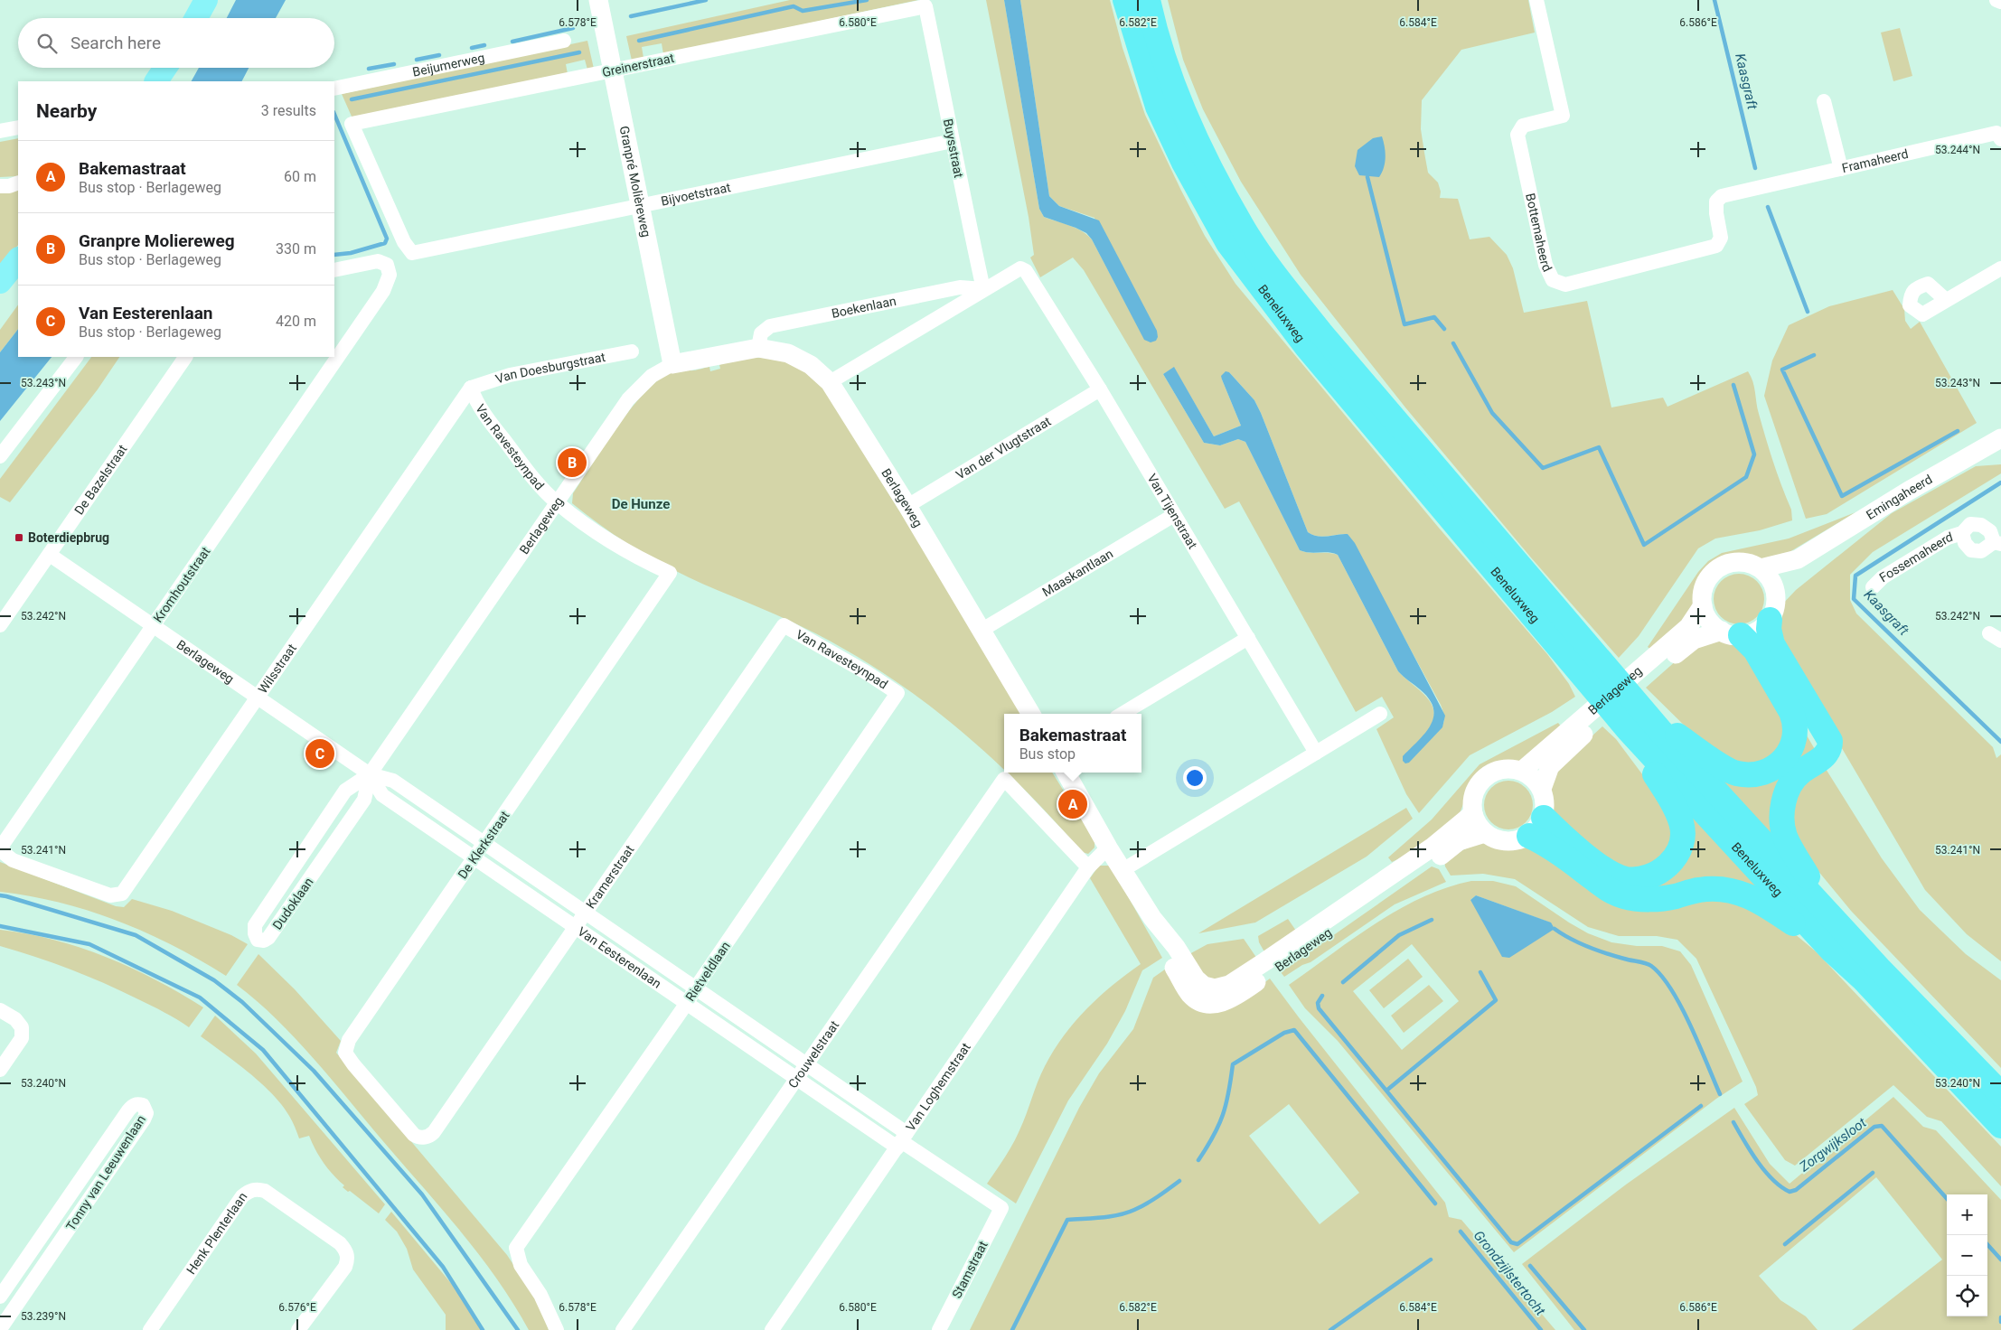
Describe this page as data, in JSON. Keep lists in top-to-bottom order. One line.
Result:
{"streets":{"highway":["Beneluxweg"],"street":["Beijumerweg","Greinerstraat","Buysstraat","Framaheerd","Granpré Molièreweg","Bijvoetstraat","Bottemaheerd","Boekenlaan","Van Doesburgstraat","Van Ravesteynpad","Van der Vlugtstraat","De Bazelstraat","Berlageweg","Emingaheerd","Van Tijenstraat","Fossemaheerd","Maaskantlaan","Kromhoutstraat","Wilsstraat","De Klerkstraat","Kramerstraat","Dudoklaan","Van Eesterenlaan","Rietveldlaan","Crouwelstraat","Van Loghemstraat","Tonny van Leeuwenlaan","Henk Plenterlaan","Stamstraat"]},"crossings":[["Greinerstraat","Buysstraat"],["Greinerstraat","Granpré Molièreweg"],["Greinerstraat","Bijvoetstraat"],["Buysstraat","Bijvoetstraat"],["Buysstraat","Boekenlaan"],["Buysstraat","Van Tijenstraat"],["Framaheerd","Bottemaheerd"],["Granpré Molièreweg","Bijvoetstraat"],["Granpré Molièreweg","Berlageweg"],["Boekenlaan","Berlageweg"],["Boekenlaan","Van Tijenstraat"],["Van Doesburgstraat","Van Ravesteynpad"],["Van Doesburgstraat","Wilsstraat"],["Van Ravesteynpad","Berlageweg"],["Van Ravesteynpad","Wilsstraat"],["Van Ravesteynpad","De Klerkstraat"],["Van Ravesteynpad","Kramerstraat"],["Van Ravesteynpad","Rietveldlaan"],["Van der Vlugtstraat","Berlageweg"],["Van der Vlugtstraat","Van Tijenstraat"],["De Bazelstraat","Berlageweg"],["Berlageweg","Emingaheerd"],["Berlageweg","Maaskantlaan"],["Berlageweg","Kromhoutstraat"],["Berlageweg","Wilsstraat"],["Berlageweg","Dudoklaan"],["Berlageweg","Van Eesterenlaan"],["Berlageweg","Van Loghemstraat"],["Van Tijenstraat","Maaskantlaan"],["Kromhoutstraat","Wilsstraat"],["De Klerkstraat","Kramerstraat"],["De Klerkstraat","Van Eesterenlaan"],["Kramerstraat","Van Eesterenlaan"],["Dudoklaan","Van Eesterenlaan"],["Van Eesterenlaan","Rietveldlaan"],["Van Eesterenlaan","Crouwelstraat"],["Van Eesterenlaan","Van Loghemstraat"],["Van Eesterenlaan","Stamstraat"],["Crouwelstraat","Van Loghemstraat"]],"districts":["De Hunze"],"water":["Kaasgraft","Zorgwijksloot","Grondzijlstertocht"],"places":{"transit":["Boterdiepbrug"]},"page":{"search":"Search here","heading":["Nearby","3 results"],"list":[{"mark":"A","name":"Bakemastraat","note":"Bus stop · Berlageweg","value":"60 m"},{"mark":"B","name":"Granpre Moliereweg","note":"Bus stop · Berlageweg","value":"330 m"},{"mark":"C","name":"Van Eesterenlaan","note":"Bus stop · Berlageweg","value":"420 m"}],"pins":["B","C","A"],"popup":["Bakemastraat","Bus stop"],"map_buttons":["+","−"]},"coordinates":["6.578°E","6.580°E","6.582°E","6.584°E","6.586°E","53.244°N","53.243°N","53.242°N","53.241°N","53.240°N","6.576°E","53.239°N"]}
